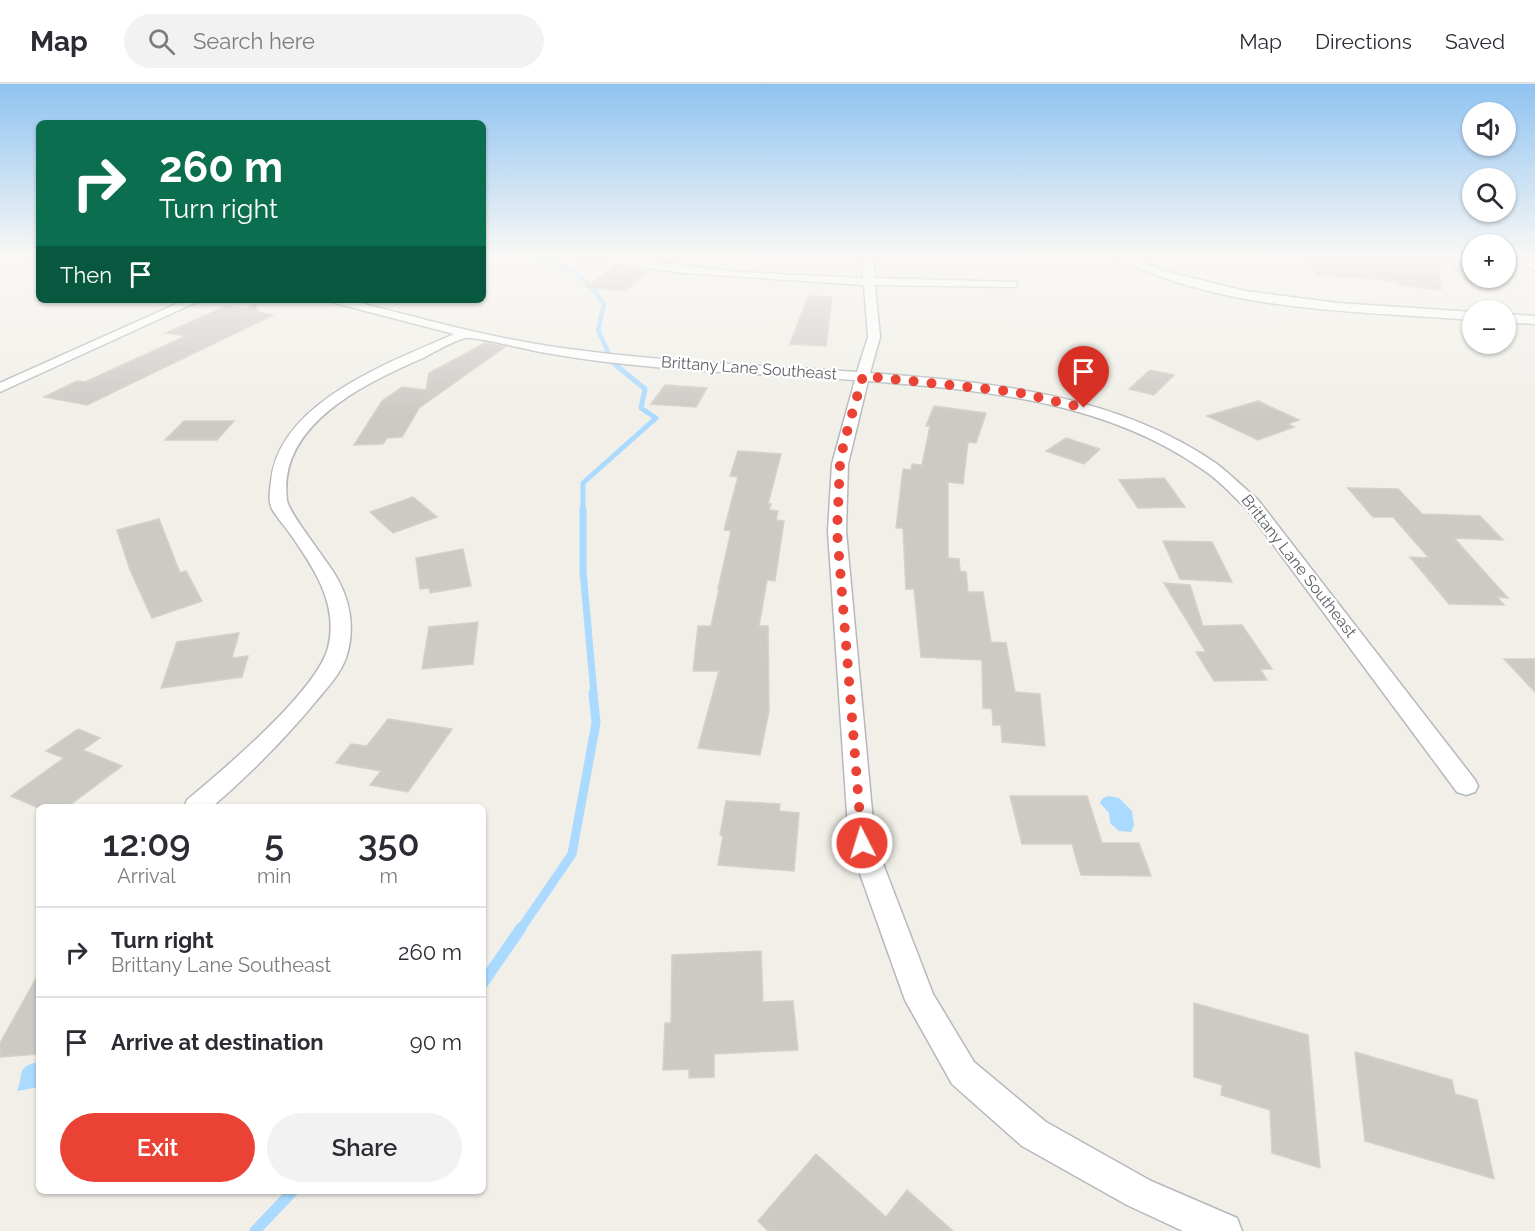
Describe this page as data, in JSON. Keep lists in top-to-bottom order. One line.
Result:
{"streets":{"street":["Brittany Lane Southeast"]},"page":{"header":"Map","search":"Search here","nav":["Map","Directions","Saved"],"map_buttons":["+","−"],"turn":["260 m","Turn right"],"then":"Then","eta":["12:09","Arrival","5","min","350","m"],"list":[{"name":"Turn right","note":"Brittany Lane Southeast","value":"260 m"},{"name":"Arrive at destination","value":"90 m"}],"buttons":["Exit","Share"]}}
